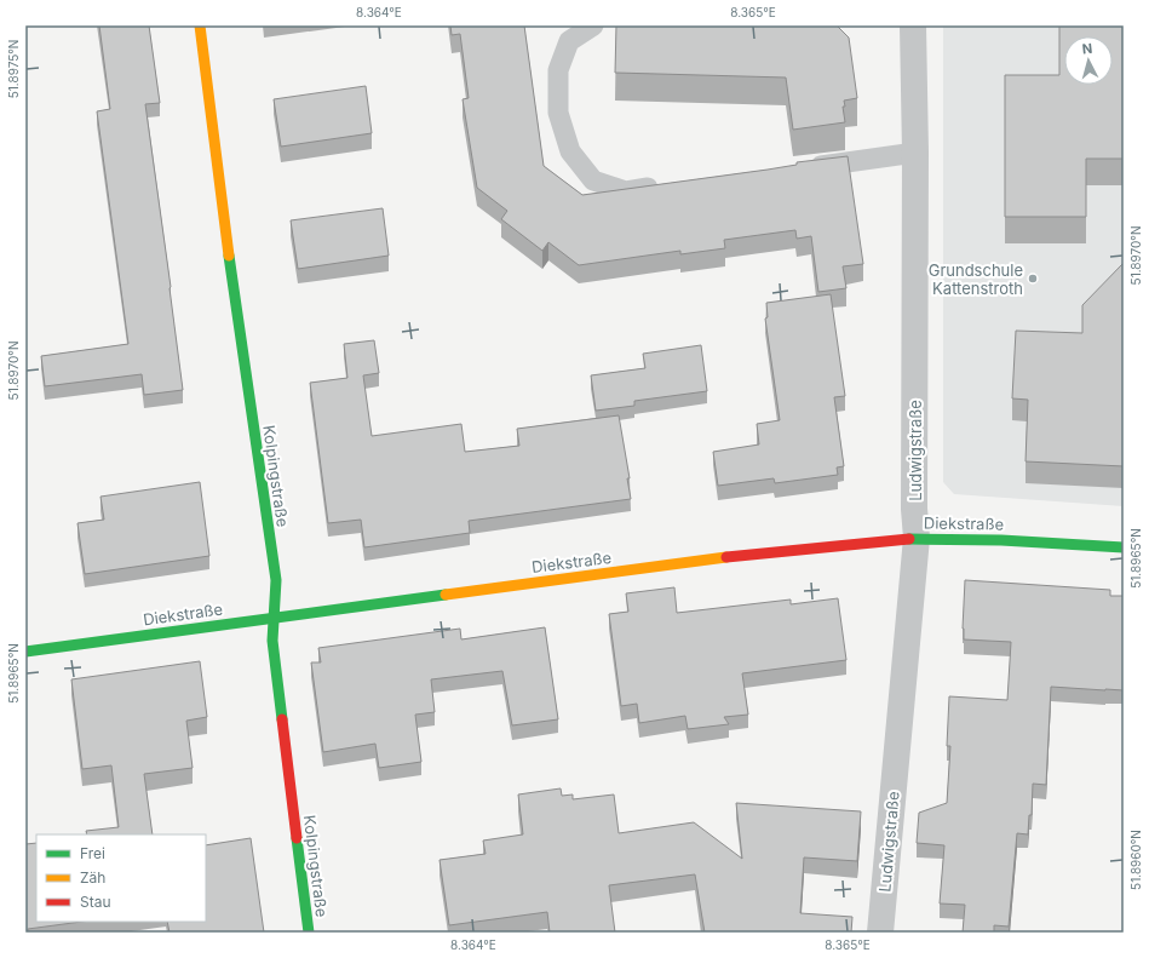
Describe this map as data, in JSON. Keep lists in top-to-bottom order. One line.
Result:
{"streets":{"main road":["Kolpingstraße","Diekstraße"],"street":["Ludwigstraße"]},"crossings":[["Ludwigstraße","Diekstraße"],["Kolpingstraße","Diekstraße"]],"places":["Grundschule Kattenstroth"],"legend":["Frei","Zäh","Stau"],"north":"top","coordinates":["8.364°E","8.365°E","51.8975°N","51.8970°N","51.8965°N","51.8960°N"]}
